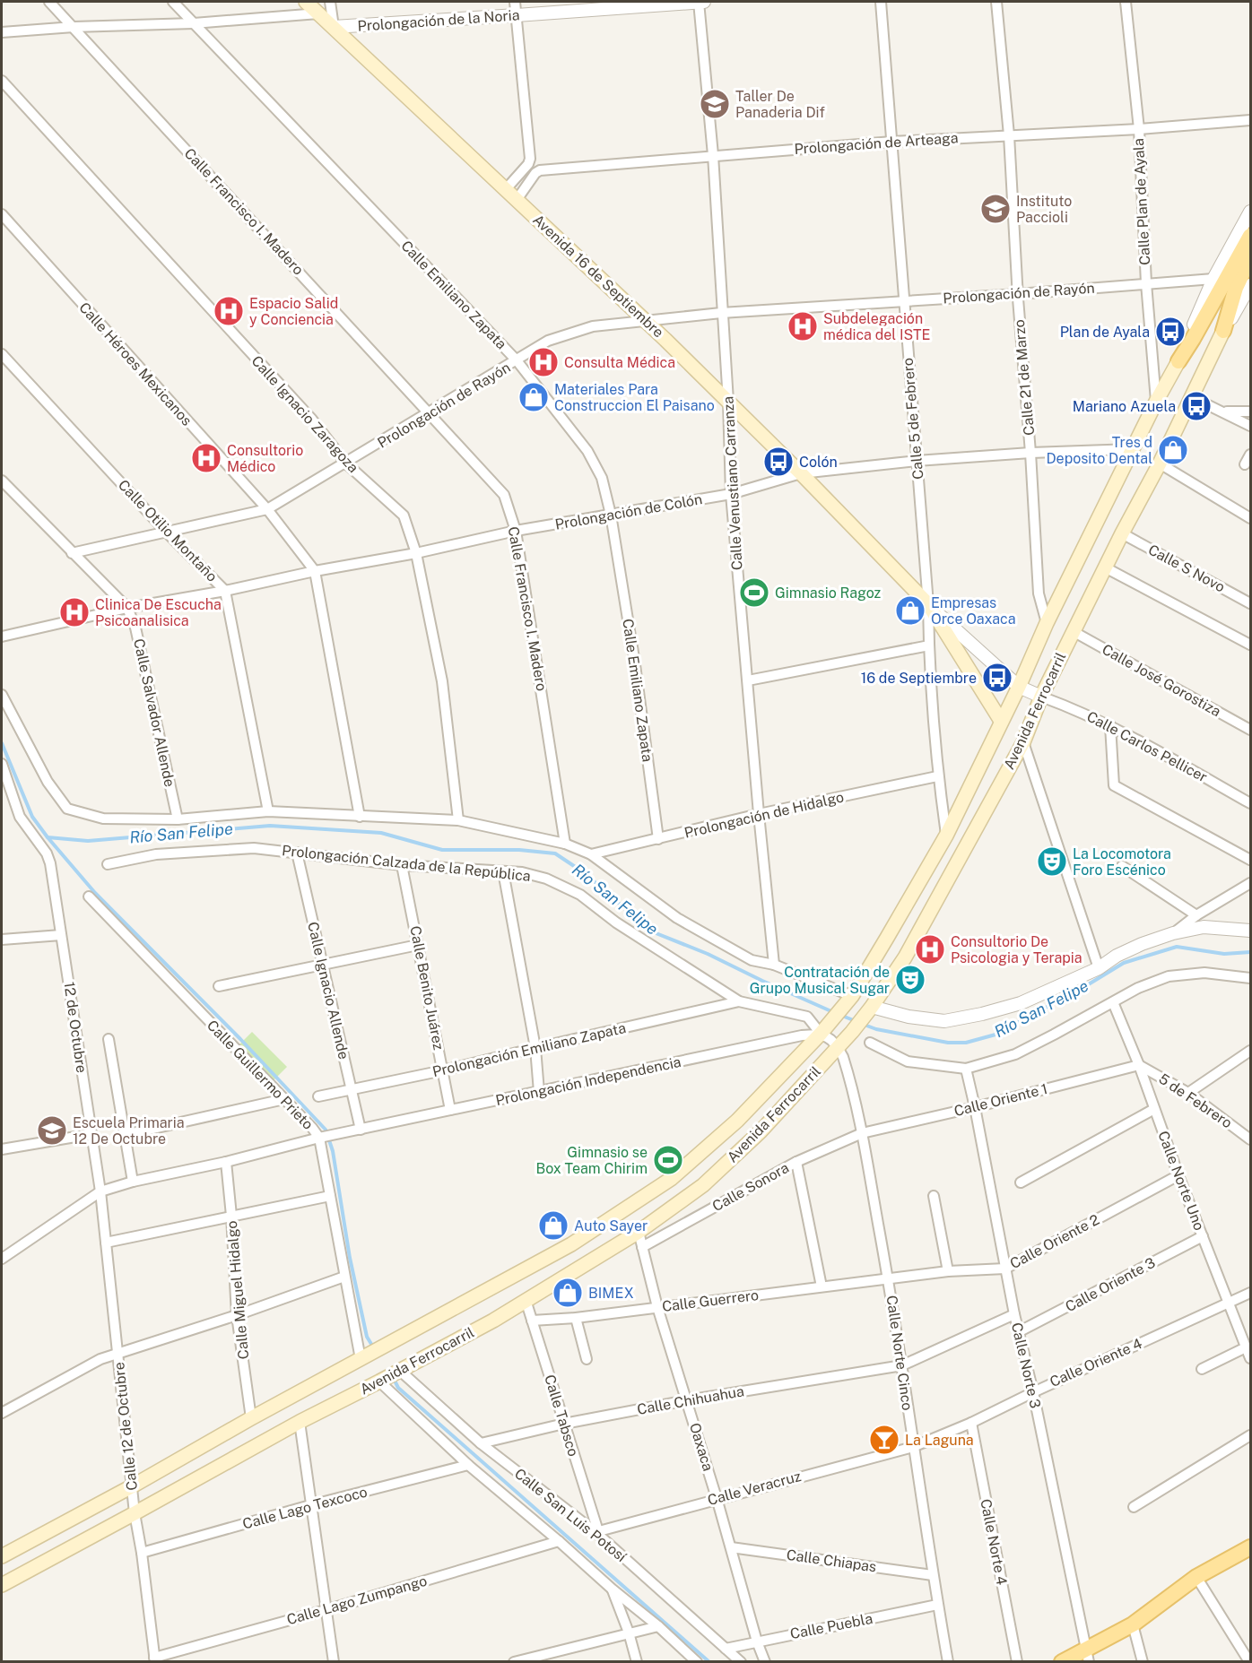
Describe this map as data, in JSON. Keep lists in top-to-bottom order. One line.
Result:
{"streets":{"main road":["Avenida 16 de Septiembre","Avenida Ferrocarril"],"street":["Prolongación de la Noria","Prolongación de Arteaga","Calle Plan de Ayala","Calle Francisco I. Madero","Prolongación de Rayón","Calle Emiliano Zapata","Calle Héroes Mexicanos","Calle 21 de Marzo","Calle Ignacio Zaragoza","Calle 5 de Febrero","Calle Venustiano Carranza","Prolongación de Colón","Calle Otilio Montaño","Calle S Novo","Calle José Gorostiza","Calle Salvador Allende","Calle Carlos Pellicer","Prolongación de Hidalgo","Prolongación Calzada de la República","Calle Benito Juárez","Calle Ignacio Allende","12 de Octubre","Prolongación Emiliano Zapata","Calle Guillermo Prieto","Prolongación Independencia","Calle Oriente 1","5 de Febrero","Calle Norte Uno","Calle Sonora","Calle Oriente 2","Calle Oriente 3","Calle Miguel Hidalgo","Calle Guerrero","Calle Norte Cinco","Calle Oriente 4","Calle Norte 3","Calle Chihuahua","Calle Tabsco","Calle 12 de Octubre","Oaxaca","Calle Veracruz","Calle Lago Texcoco","Calle San Luis Potosí","Calle Norte 4","Calle Chiapas","Calle Lago Zumpango","Calle Puebla"]},"crossings":[["Prolongación de la Noria","Avenida 16 de Septiembre"],["Prolongación de la Noria","Calle Venustiano Carranza"],["Prolongación de Arteaga","Calle Plan de Ayala"],["Prolongación de Arteaga","Avenida 16 de Septiembre"],["Prolongación de Arteaga","Calle 21 de Marzo"],["Prolongación de Arteaga","Calle 5 de Febrero"],["Prolongación de Arteaga","Calle Venustiano Carranza"],["Calle Plan de Ayala","Prolongación de Rayón"],["Calle Plan de Ayala","Avenida Ferrocarril"],["Calle Francisco I. Madero","Prolongación de Rayón"],["Calle Francisco I. Madero","Prolongación de Colón"],["Avenida 16 de Septiembre","Prolongación de Rayón"],["Avenida 16 de Septiembre","Calle 5 de Febrero"],["Avenida 16 de Septiembre","Calle Venustiano Carranza"],["Avenida 16 de Septiembre","Prolongación de Colón"],["Avenida 16 de Septiembre","Avenida Ferrocarril"],["Avenida 16 de Septiembre","Calle Carlos Pellicer"],["Prolongación de Rayón","Calle Emiliano Zapata"],["Prolongación de Rayón","Calle Héroes Mexicanos"],["Prolongación de Rayón","Calle 21 de Marzo"],["Prolongación de Rayón","Calle Ignacio Zaragoza"],["Prolongación de Rayón","Calle 5 de Febrero"],["Prolongación de Rayón","Calle Venustiano Carranza"],["Prolongación de Rayón","Calle Otilio Montaño"],["Prolongación de Rayón","Avenida Ferrocarril"],["Calle Emiliano Zapata","Prolongación de Colón"],["Calle Emiliano Zapata","Prolongación de Hidalgo"],["Calle Héroes Mexicanos","Prolongación de Colón"],["Calle 21 de Marzo","Prolongación de Colón"],["Calle 21 de Marzo","Avenida Ferrocarril"],["Calle Ignacio Zaragoza","Prolongación de Colón"],["Calle 5 de Febrero","Prolongación de Colón"],["Calle 5 de Febrero","Avenida Ferrocarril"],["Calle 5 de Febrero","Prolongación de Hidalgo"],["Calle Venustiano Carranza","Prolongación de Colón"],["Calle Venustiano Carranza","Prolongación de Hidalgo"],["Prolongación de Colón","Calle Otilio Montaño"],["Prolongación de Colón","Avenida Ferrocarril"],["Prolongación de Colón","Calle Salvador Allende"],["Calle S Novo","Avenida Ferrocarril"],["Calle José Gorostiza","Avenida Ferrocarril"],["Avenida Ferrocarril","Calle Carlos Pellicer"],["Avenida Ferrocarril","Prolongación Calzada de la República"],["Avenida Ferrocarril","Calle Guillermo Prieto"],["Avenida Ferrocarril","Prolongación Independencia"],["Avenida Ferrocarril","Calle Miguel Hidalgo"],["Avenida Ferrocarril","Calle Norte Cinco"],["Avenida Ferrocarril","Calle Tabsco"],["Avenida Ferrocarril","Calle 12 de Octubre"],["Avenida Ferrocarril","Oaxaca"],["Avenida Ferrocarril","Calle San Luis Potosí"],["Prolongación Calzada de la República","Calle Benito Juárez"],["Prolongación Calzada de la República","Calle Ignacio Allende"],["Prolongación Calzada de la República","Prolongación Emiliano Zapata"],["Prolongación Calzada de la República","Prolongación Independencia"],["Calle Benito Juárez","Prolongación Emiliano Zapata"],["Calle Benito Juárez","Prolongación Independencia"],["Calle Ignacio Allende","Prolongación Emiliano Zapata"],["Calle Ignacio Allende","Prolongación Independencia"],["12 de Octubre","Prolongación Independencia"],["12 de Octubre","Calle 12 de Octubre"],["Calle Guillermo Prieto","Prolongación Independencia"],["Prolongación Independencia","Calle Miguel Hidalgo"],["Prolongación Independencia","Calle 12 de Octubre"],["Calle Oriente 1","5 de Febrero"],["Calle Oriente 1","Calle Norte Uno"],["Calle Oriente 1","Calle Sonora"],["Calle Oriente 1","Calle Norte Cinco"],["Calle Oriente 1","Calle Norte 3"],["5 de Febrero","Calle Norte Uno"],["Calle Norte Uno","Calle Oriente 2"],["Calle Norte Uno","Calle Oriente 3"],["Calle Norte Uno","Calle Oriente 4"],["Calle Sonora","Calle Norte Cinco"],["Calle Sonora","Oaxaca"],["Calle Oriente 2","Calle Guerrero"],["Calle Oriente 2","Calle Norte Cinco"],["Calle Oriente 2","Calle Norte 3"],["Calle Oriente 3","Calle Norte 3"],["Calle Guerrero","Calle Norte Cinco"],["Calle Guerrero","Calle Tabsco"],["Calle Guerrero","Oaxaca"],["Calle Norte Cinco","Calle Oriente 4"],["Calle Norte Cinco","Calle Chihuahua"],["Calle Norte Cinco","Calle Veracruz"],["Calle Norte Cinco","Calle Chiapas"],["Calle Norte Cinco","Calle Puebla"],["Calle Oriente 4","Calle Norte 3"],["Calle Oriente 4","Calle Veracruz"],["Calle Oriente 4","Calle Norte 4"],["Calle Norte 3","Calle Chihuahua"],["Calle Chihuahua","Calle Tabsco"],["Calle Chihuahua","Oaxaca"],["Calle Chihuahua","Calle San Luis Potosí"],["Calle Tabsco","Calle Veracruz"],["Calle Tabsco","Calle San Luis Potosí"],["Calle 12 de Octubre","Calle Lago Texcoco"],["Calle 12 de Octubre","Calle Lago Zumpango"],["Oaxaca","Calle Veracruz"],["Oaxaca","Calle Chiapas"],["Oaxaca","Calle Puebla"],["Calle Veracruz","Calle San Luis Potosí"],["Calle Lago Texcoco","Calle San Luis Potosí"],["Calle San Luis Potosí","Calle Lago Zumpango"],["Calle San Luis Potosí","Calle Puebla"]],"water":["Río San Felipe"],"places":{"school or university":["Taller De Panaderia Dif","Instituto Paccioli","Escuela Primaria 12 De Octubre"],"hospital":["Espacio Salid y Conciencia","Subdelegación médica del ISTE","Consulta Médica","Consultorio Médico","Clinica De Escucha Psicoanalisica","Consultorio De Psicologia y Terapia"],"bus stop":["Plan de Ayala","Mariano Azuela","Colón","16 de Septiembre"],"shop":["Materiales Para Construccion El Paisano","Tres d Deposito Dental","Empresas Orce Oaxaca","Auto Sayer","BIMEX"],"sports":["Gimnasio Ragoz","Gimnasio se Box Team Chirim"],"theatre":["La Locomotora Foro Escénico","Contratación de Grupo Musical Sugar"],"bar":["La Laguna"]}}
